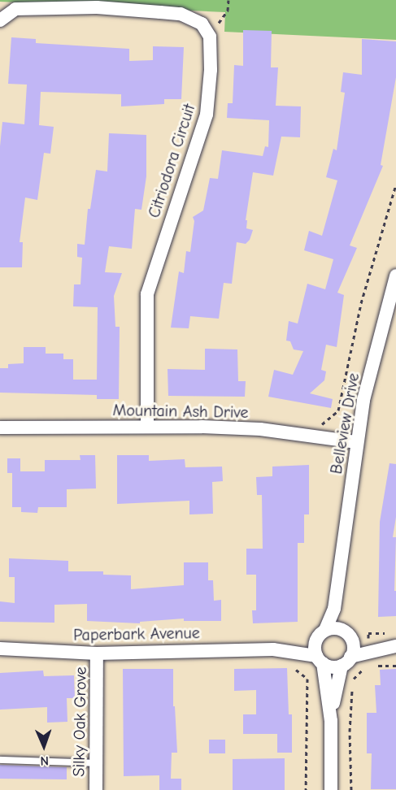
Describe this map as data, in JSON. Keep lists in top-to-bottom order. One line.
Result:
{"streets":{"street":["Citriodora Circuit","Mountain Ash Drive","Belleview Drive","Paperbark Avenue","Silky Oak Grove"]},"crossings":[["Citriodora Circuit","Mountain Ash Drive"],["Mountain Ash Drive","Belleview Drive"],["Belleview Drive","Paperbark Avenue"],["Paperbark Avenue","Silky Oak Grove"]],"north":"bottom"}
